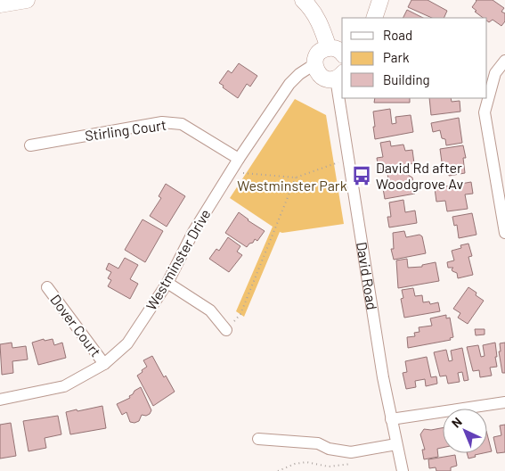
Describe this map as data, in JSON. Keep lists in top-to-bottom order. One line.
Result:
{"streets":{"street":["Stirling Court","Westminster Drive","David Road","Dover Court"]},"crossings":[["Stirling Court","Westminster Drive"],["Westminster Drive","Dover Court"]],"parks":["Westminster Park"],"places":{"bus stop":["David Rd after Woodgrove Av"]},"legend":["Road","Park","Building"],"north":"top left"}
